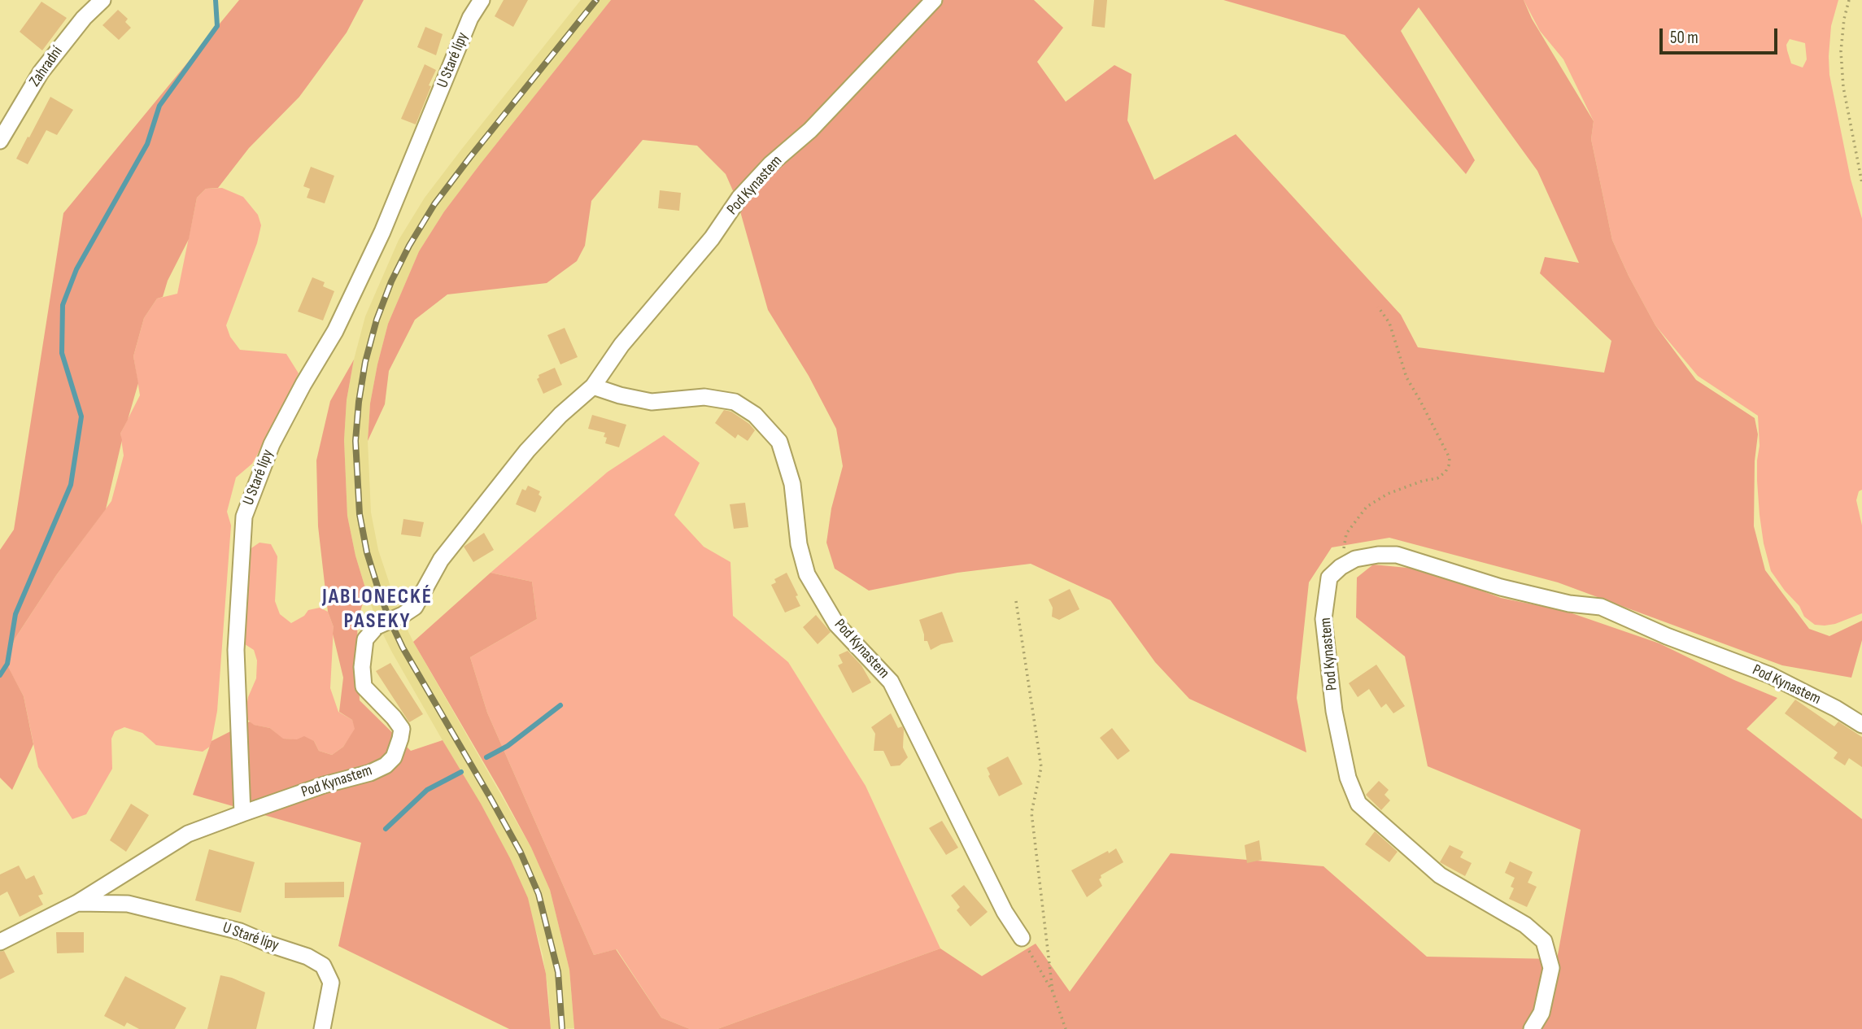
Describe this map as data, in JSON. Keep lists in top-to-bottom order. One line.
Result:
{"streets":{"street":["U Staré lípy","Zahradní","Pod Kynastem"]},"crossings":[["U Staré lípy","Pod Kynastem"]],"districts":["JABLONECKÉ PASEKY"],"scale_bar":"50 m"}
